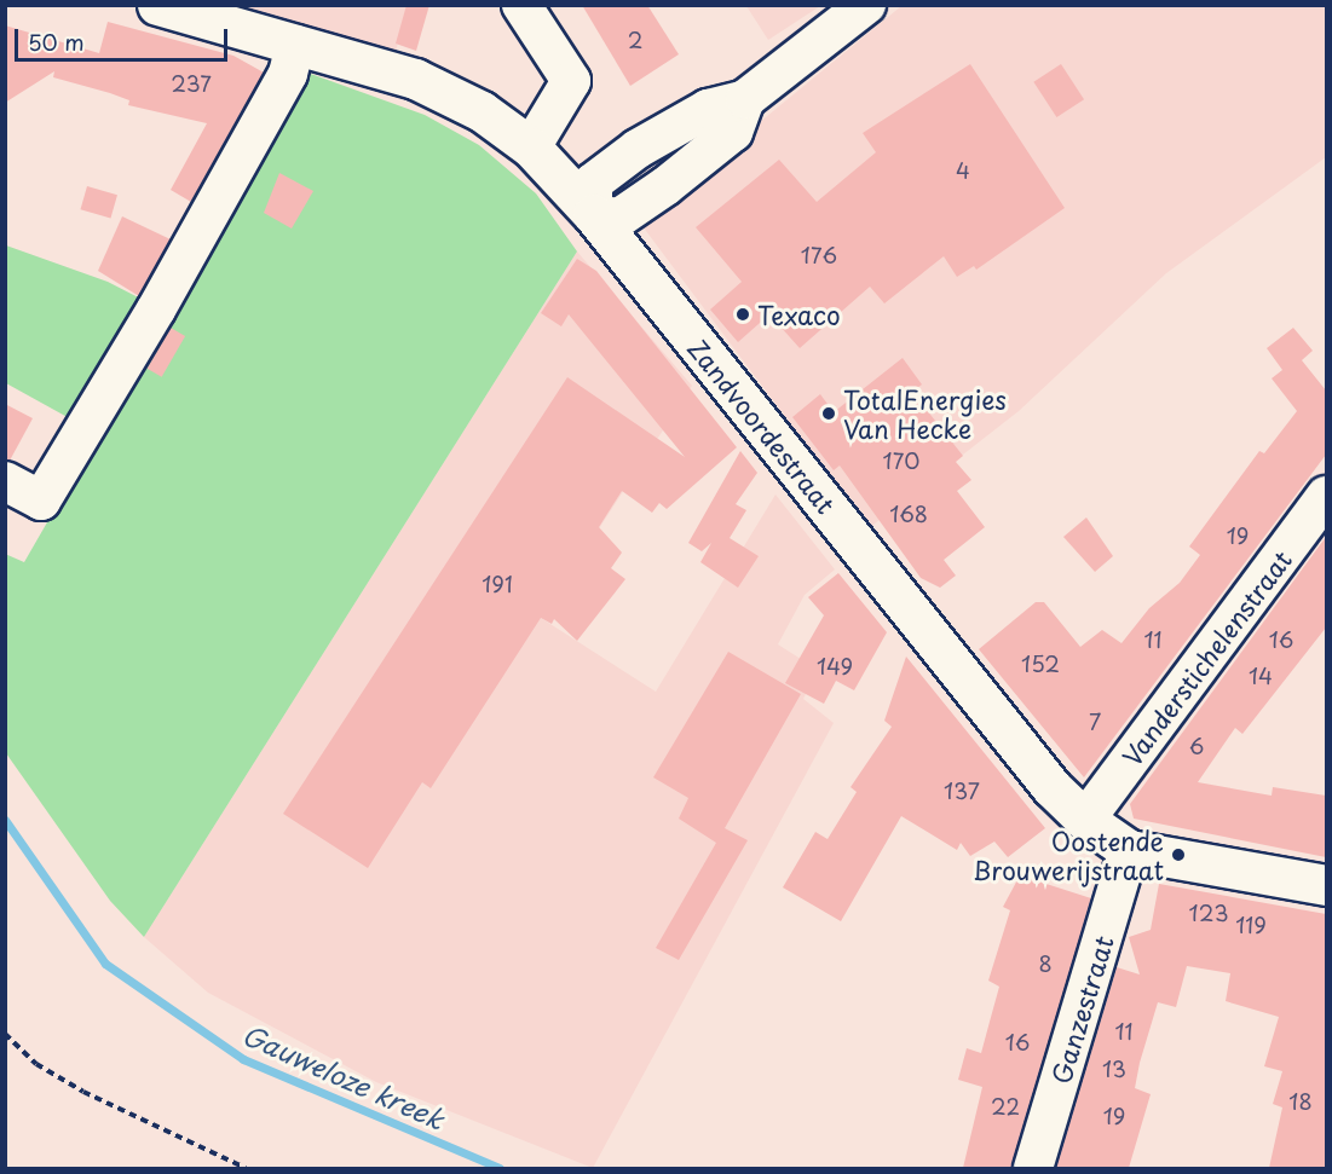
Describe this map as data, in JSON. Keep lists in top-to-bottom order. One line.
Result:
{"streets":{"main road":["Zandvoordestraat"],"street":["Vanderstichelenstraat","Ganzestraat"]},"crossings":[["Zandvoordestraat","Vanderstichelenstraat"],["Zandvoordestraat","Ganzestraat"]],"water":["Gauweloze kreek"],"places":["Texaco","TotalEnergies Van Hecke","Oostende Brouwerijstraat"],"house_numbers":["2","237","4","176","170","168","19","191","11","16","152","149","14","7","6","137","123","119","8","11","16","13","18","22","19"],"scale_bar":"50 m"}
